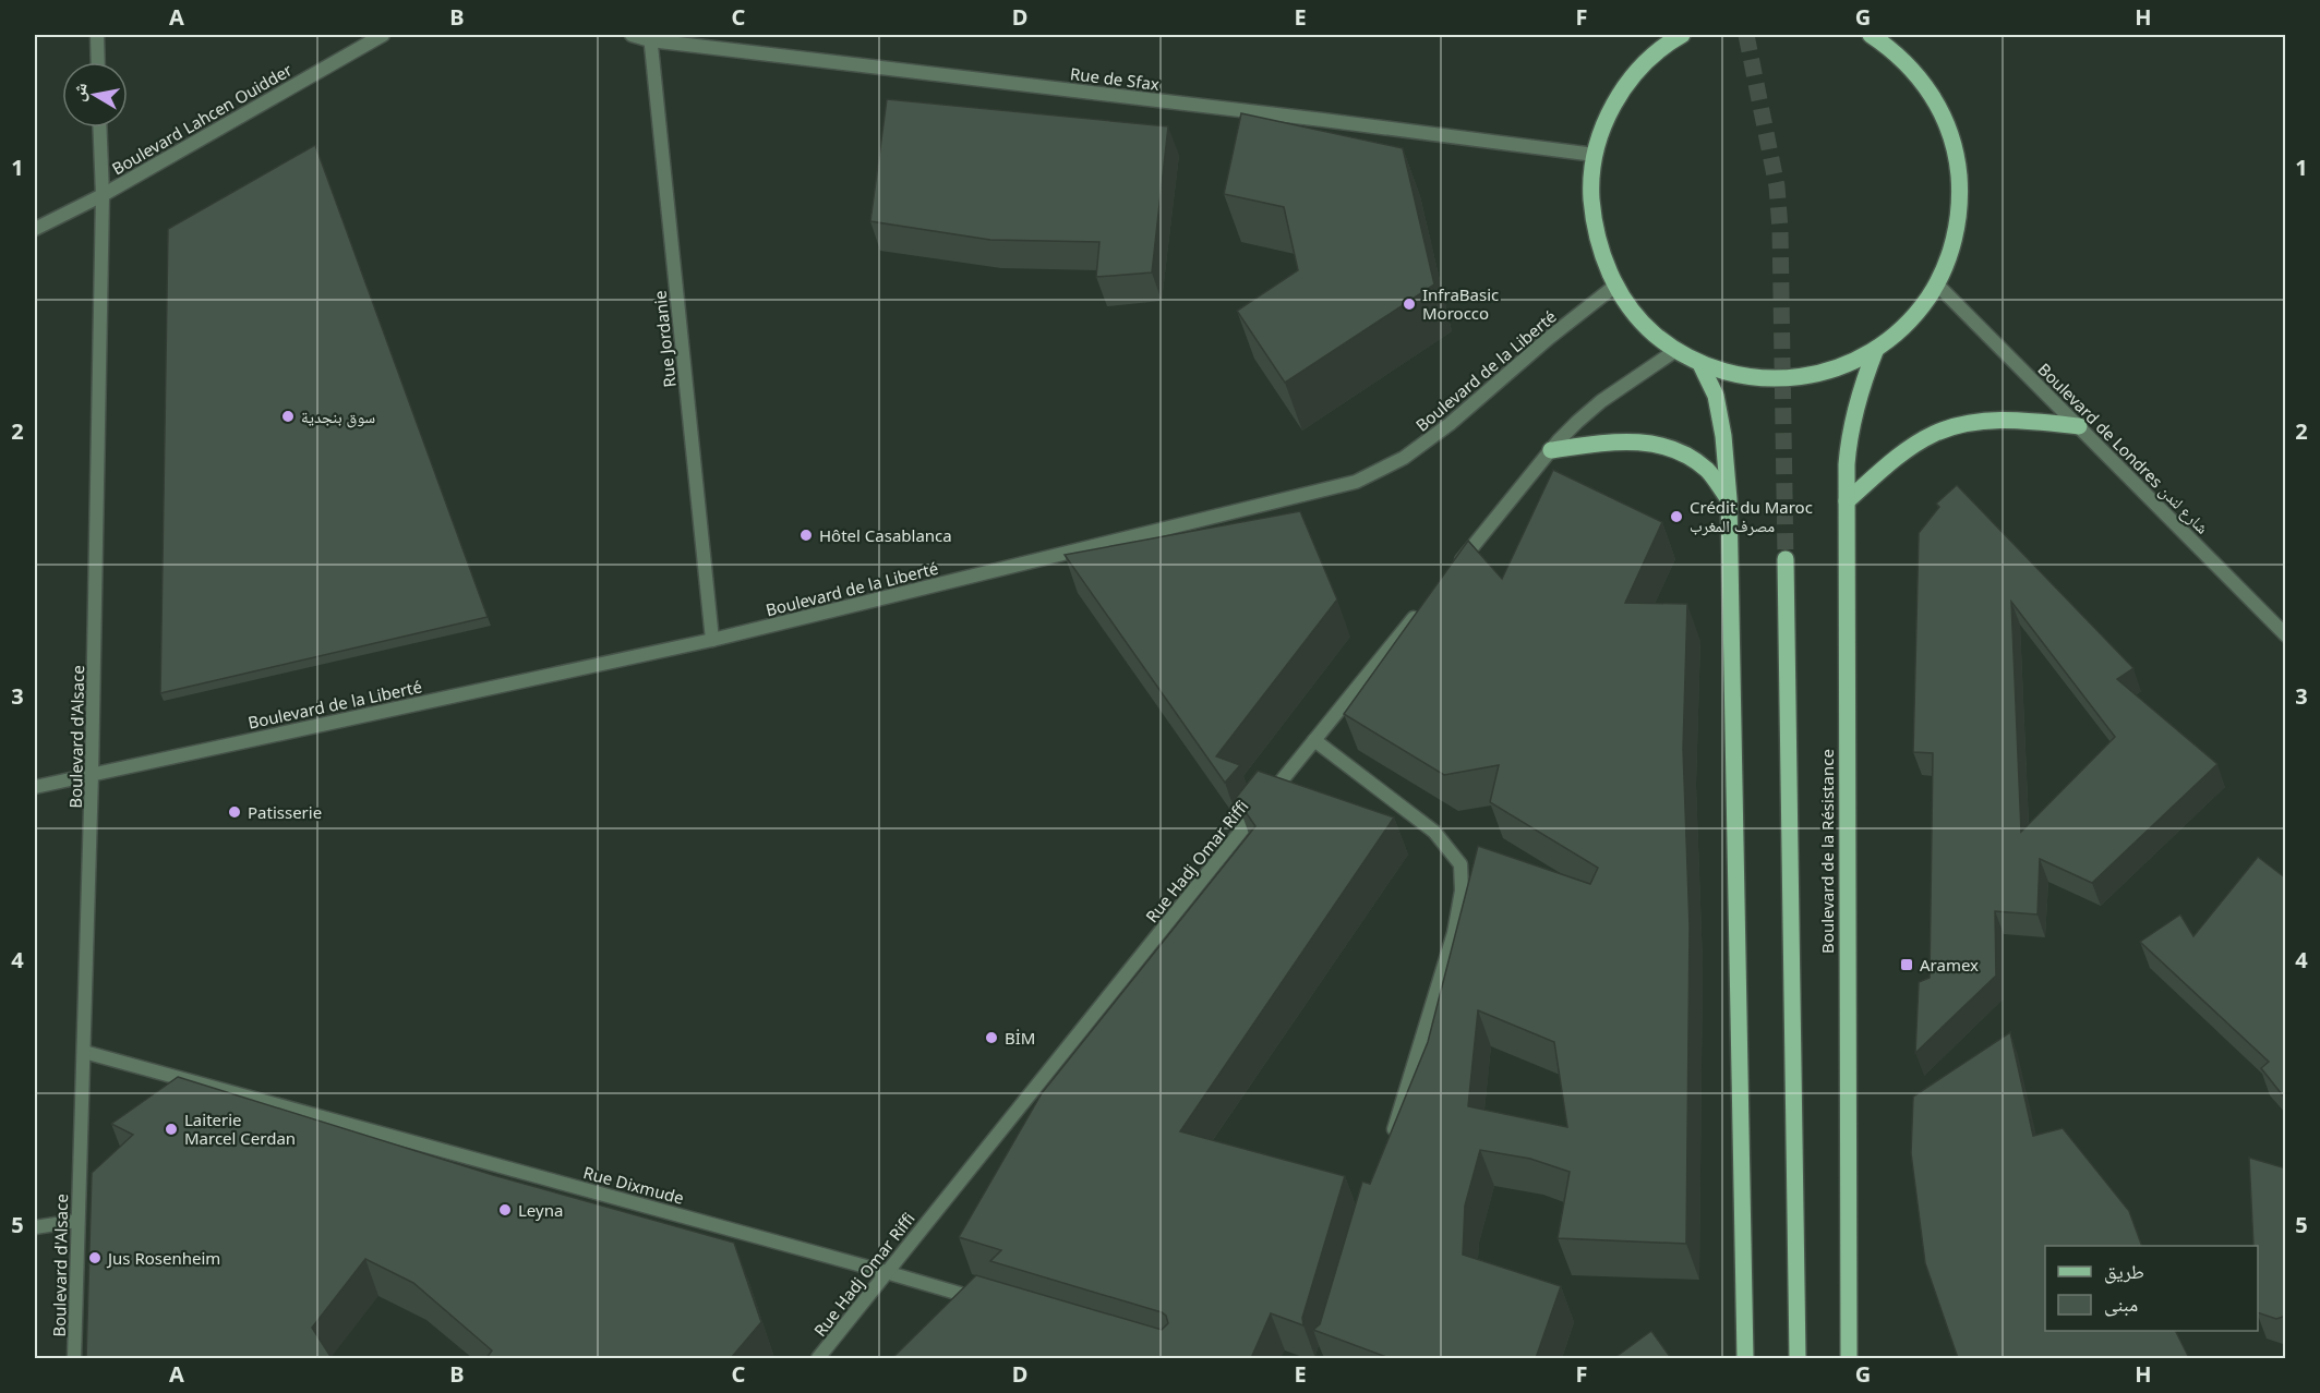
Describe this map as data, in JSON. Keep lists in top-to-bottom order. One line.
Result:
{"streets":{"main road":["Boulevard de la Résistance"],"street":["Rue de Sfax","Boulevard Lahcen Ouidder","Rue Jordanie","Boulevard de la Liberté","Boulevard de Londres شارع لندن","Boulevard d'Alsace","Rue Hadj Omar Riffi","Rue Dixmude"]},"crossings":[["Rue de Sfax","Rue Jordanie"],["Boulevard Lahcen Ouidder","Boulevard d'Alsace"],["Rue Jordanie","Boulevard de la Liberté"],["Boulevard de la Liberté","Boulevard d'Alsace"],["Boulevard d'Alsace","Rue Dixmude"],["Rue Hadj Omar Riffi","Rue Dixmude"]],"places":{"other":["InfraBasic Morocco","سوق بنجدية","Crédit du Maroc مصرف المغرب","Hôtel Casablanca","Patisserie","BİM","Laiterie Marcel Cerdan","Leyna","Jus Rosenheim"],"transit":["Aramex"]},"legend":["طريق","مبنى"],"north":"left","grid":{"columns":["A","B","C","D","E","F","G","H"],"rows":["1","2","3","4","5"]}}
